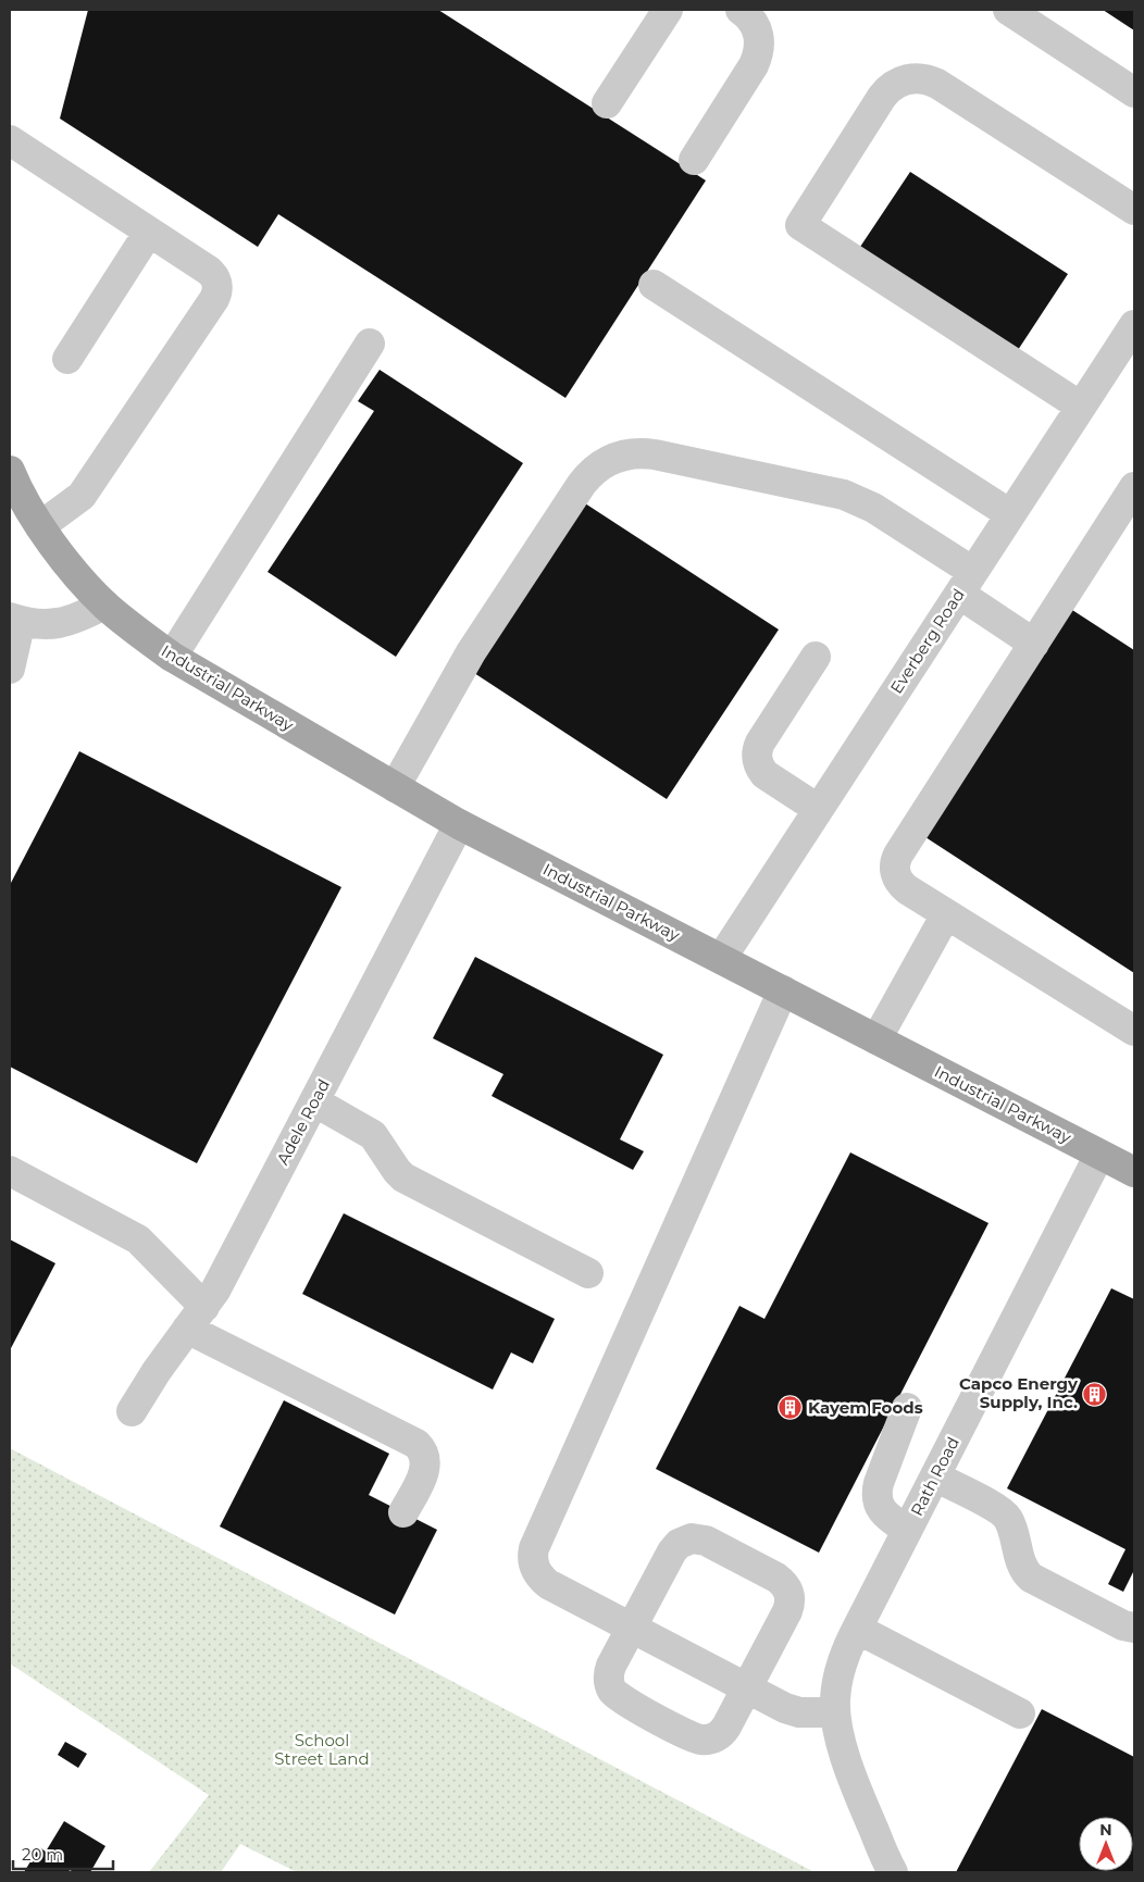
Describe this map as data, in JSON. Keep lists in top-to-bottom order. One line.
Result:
{"streets":{"main road":["Industrial Parkway"],"street":["Everberg Road","Adele Road","Rath Road"]},"crossings":[["Everberg Road","Industrial Parkway"],["Industrial Parkway","Adele Road"],["Industrial Parkway","Rath Road"]],"parks":["School Street Land"],"places":{"building":["Capco Energy Supply, Inc.","Kayem Foods"]},"scale_bar":"20 m","north":"top"}
